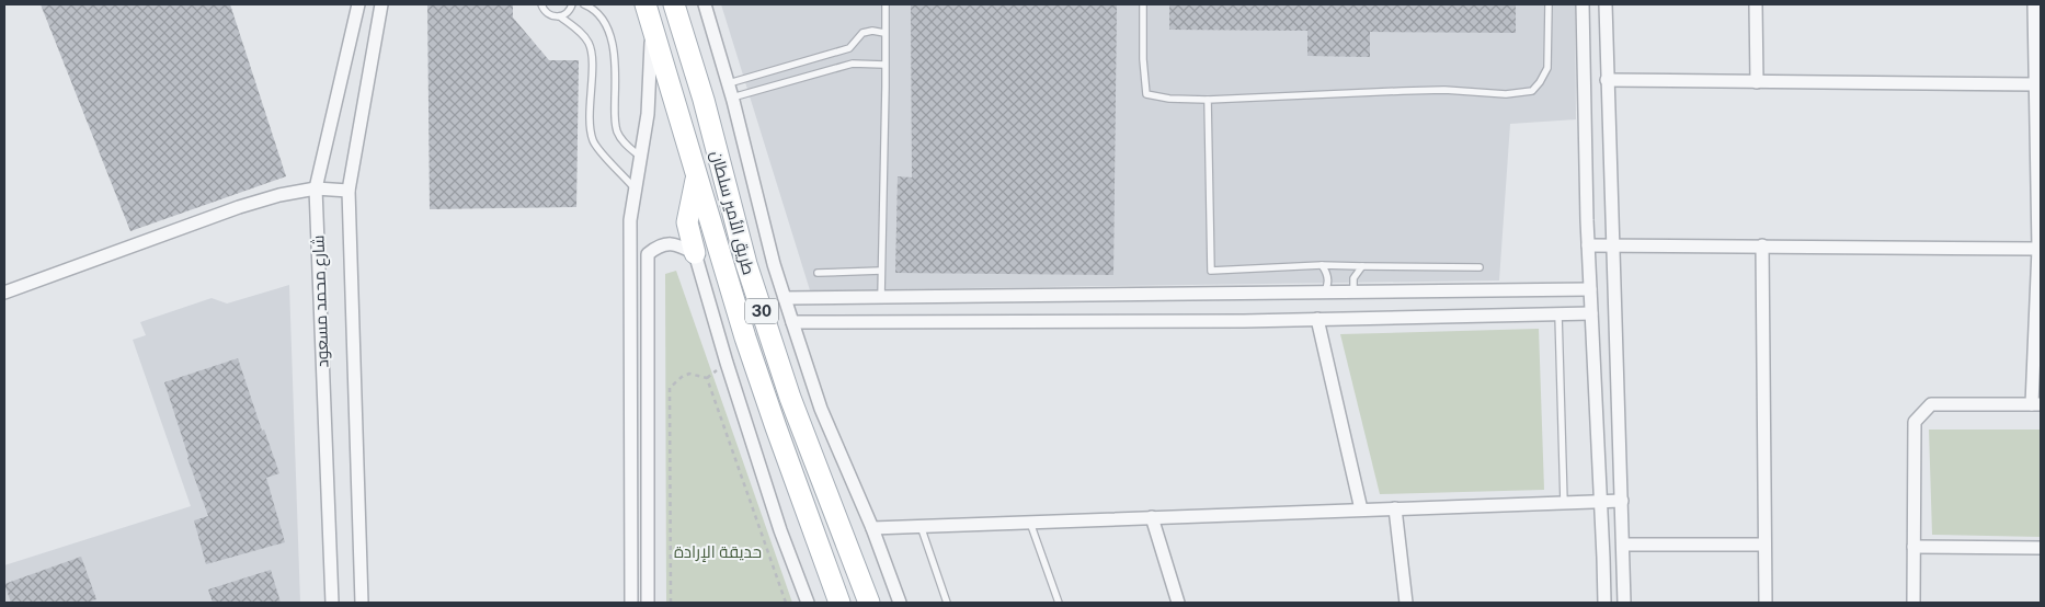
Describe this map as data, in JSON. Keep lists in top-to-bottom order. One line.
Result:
{"streets":{"main road":["طريق الأمير سلطان","30"],"street":["شارع محمد مسعود"]},"parks":["حديقة الإرادة"]}
